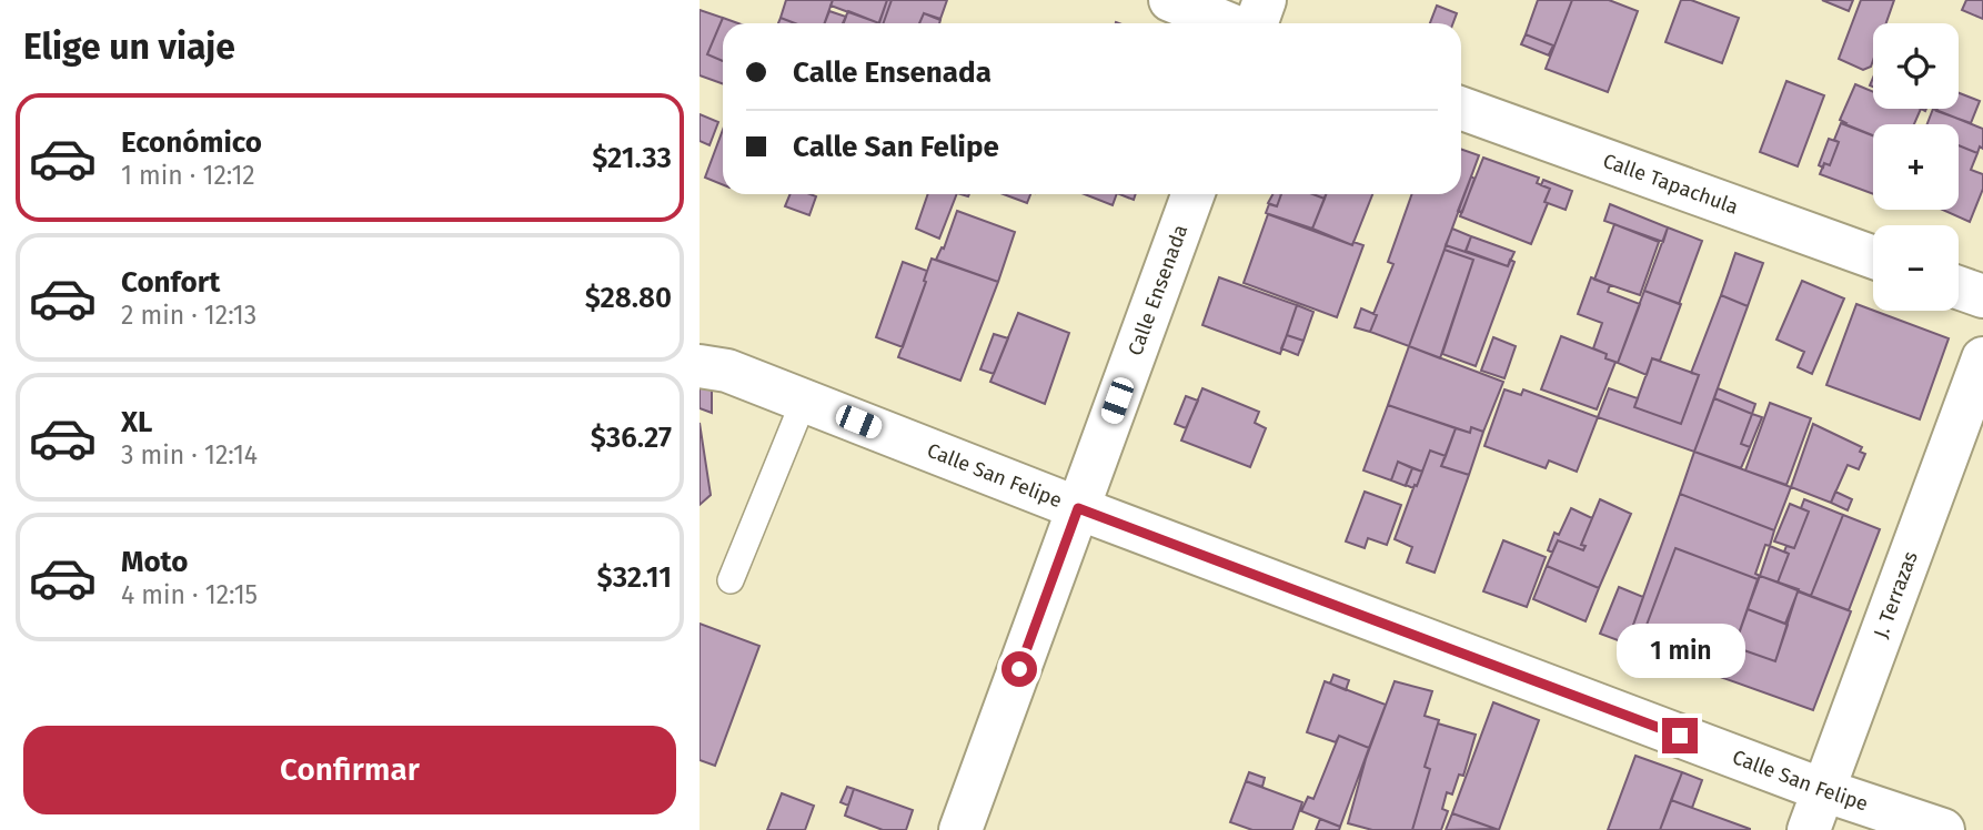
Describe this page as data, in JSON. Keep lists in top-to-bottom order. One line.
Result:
{"streets":{"street":["Calle Tapachula","Calle Ensenada","Calle San Felipe","J. Terrazas"]},"crossings":[["Calle Ensenada","Calle San Felipe"],["Calle San Felipe","J. Terrazas"]],"page":{"heading":"Elige un viaje","map_buttons":["+","−"],"banner":["Calle Ensenada","Calle San Felipe"],"list":[{"name":"Económico","note":"1 min · 12:12","value":"$21.33"},{"name":"Confort","note":"2 min · 12:13","value":"$28.80"},{"name":"XL","note":"3 min · 12:14","value":"$36.27"},{"name":"Moto","note":"4 min · 12:15","value":"$32.11"}],"bubble":"1 min","buttons":"Confirmar"}}
